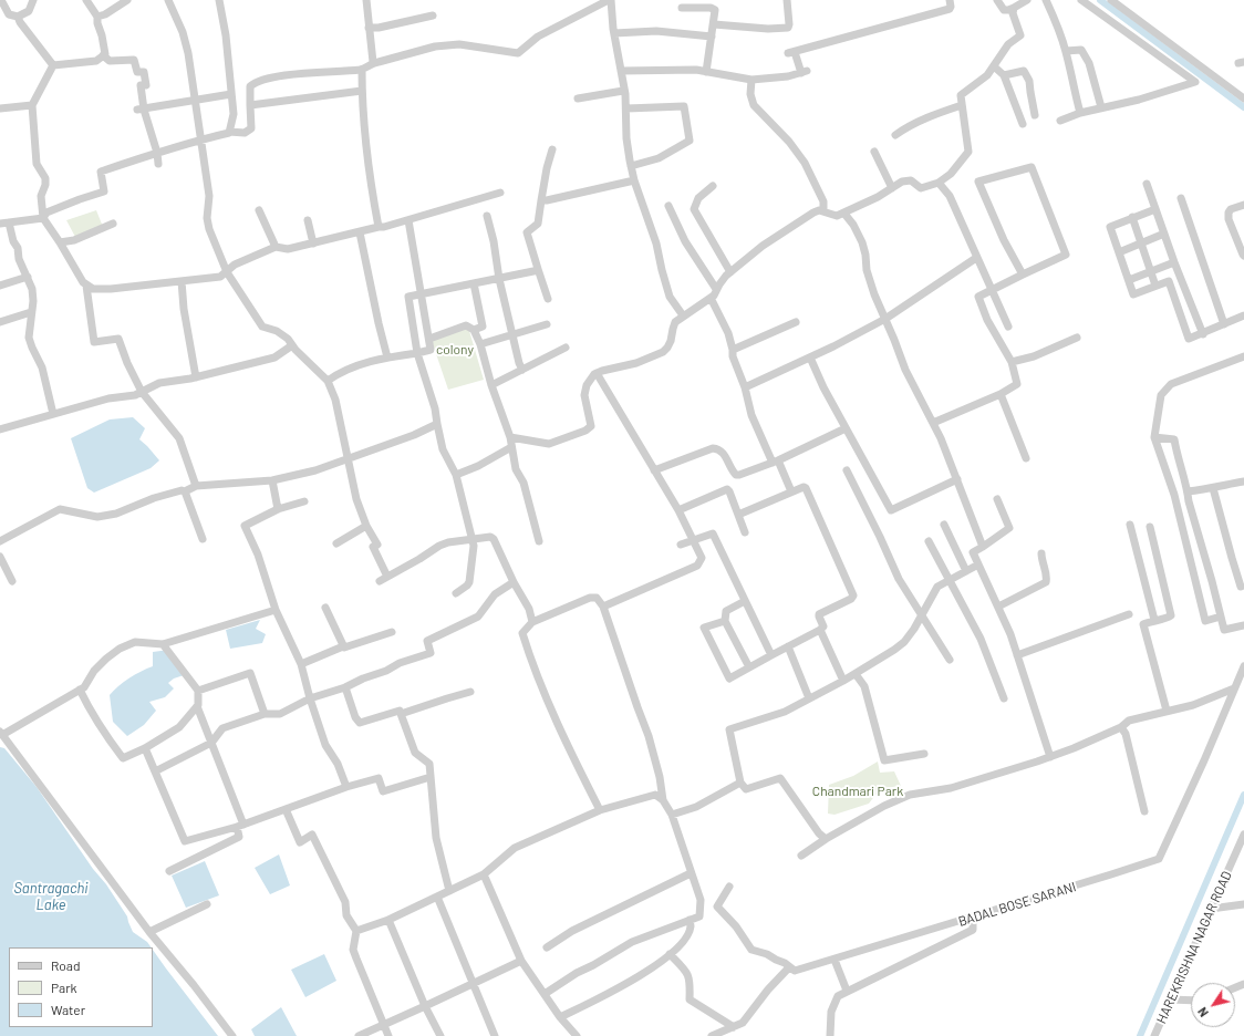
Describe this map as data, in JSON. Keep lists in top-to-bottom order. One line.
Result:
{"streets":{"street":["BADAL BOSE SARANI","HAREKRISHNA NAGAR ROAD"]},"water":["Santragachi Lake"],"parks":["colony","Chandmari Park"],"legend":["Road","Park","Water"],"north":"bottom left"}
